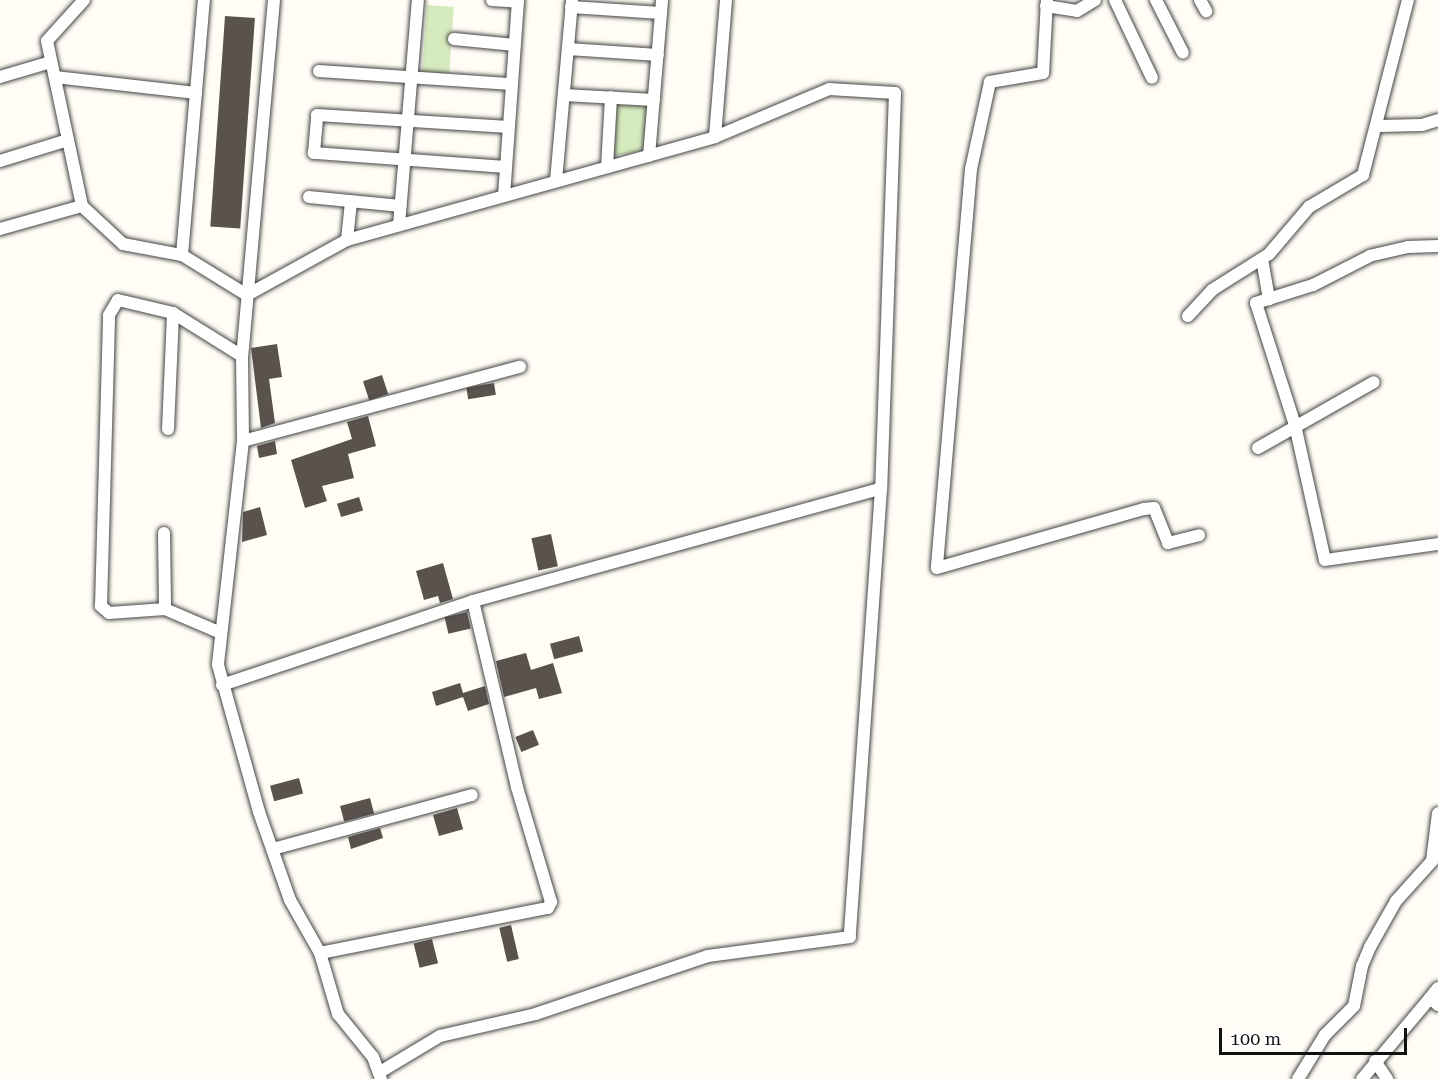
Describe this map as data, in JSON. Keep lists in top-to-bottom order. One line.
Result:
{"scale_bar":"100 m"}
